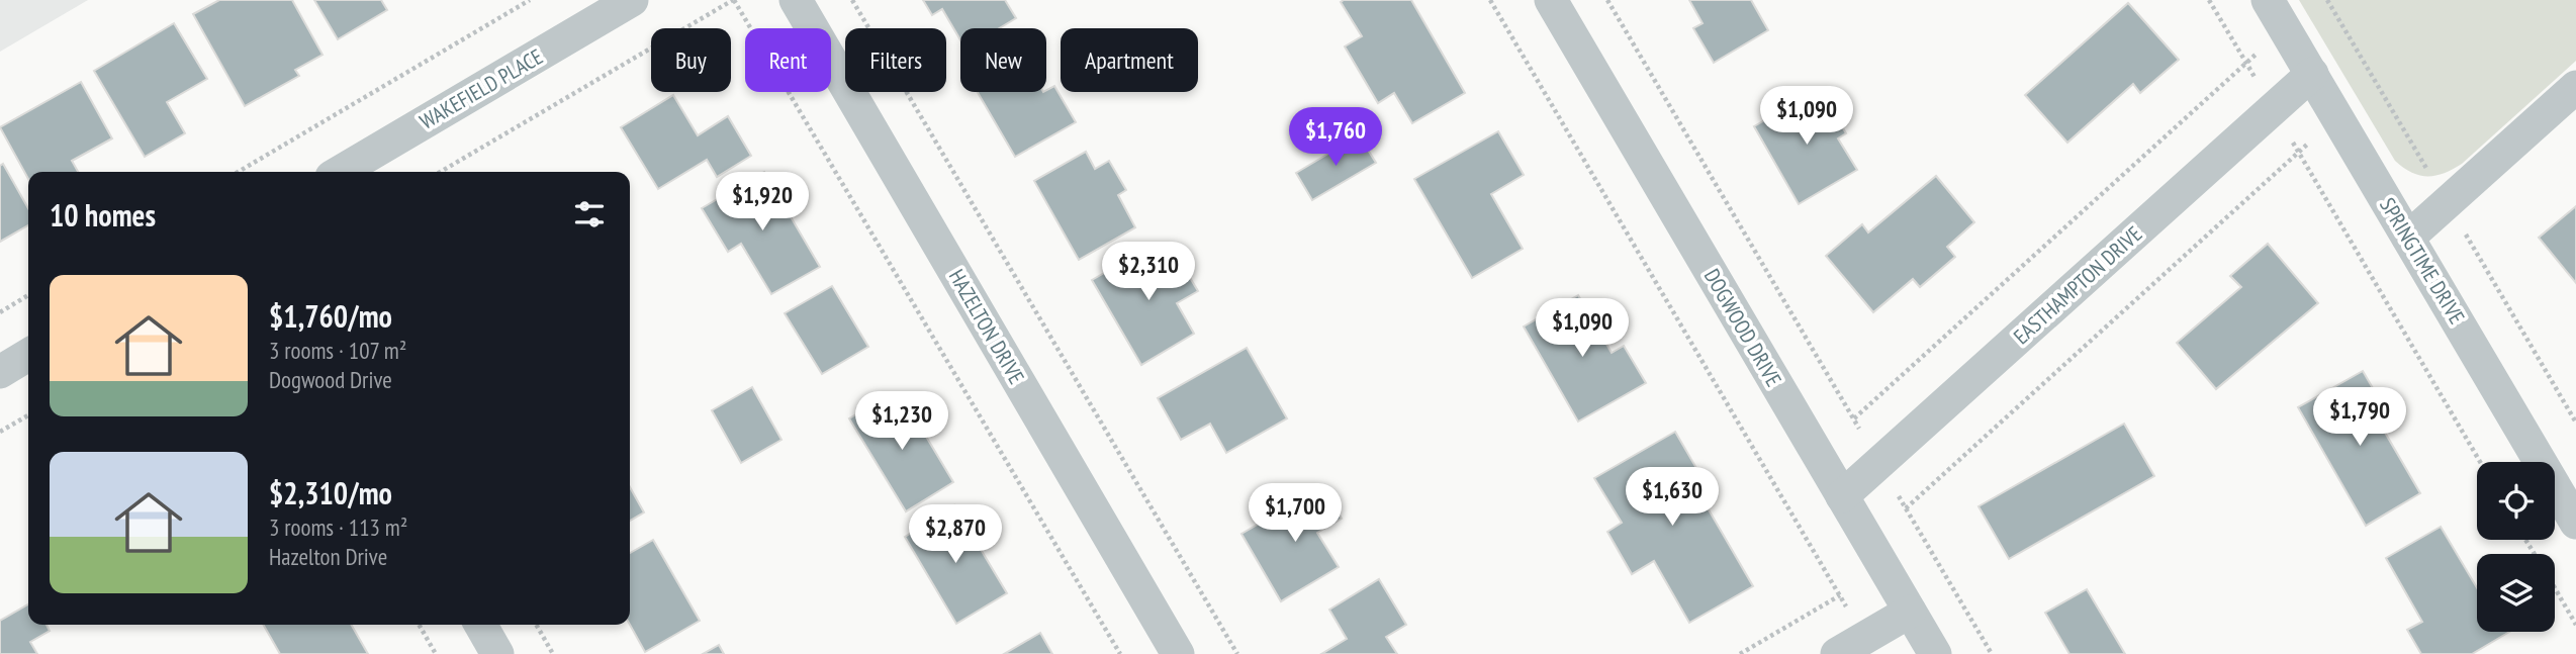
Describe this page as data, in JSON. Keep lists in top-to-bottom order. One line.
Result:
{"streets":{"street":["WAKEFIELD PLACE","SPRINGTIME DRIVE","EASTHAMPTON DRIVE","HAZELTON DRIVE","DOGWOOD DRIVE"]},"crossings":[["SPRINGTIME DRIVE","EASTHAMPTON DRIVE"],["EASTHAMPTON DRIVE","DOGWOOD DRIVE"]],"page":{"chip":["Buy","Rent","Filters","New","Apartment"],"price":["$1,090","$1,760","$1,920","$2,310","$1,090","$1,790","$1,230","$1,630","$1,700","$2,870"],"heading":"10 homes","list":[{"name":"$1,760/mo","note":"3 rooms · 107 m² · Dogwood Drive"},{"name":"$2,310/mo","note":"3 rooms · 113 m² · Hazelton Drive"}]}}
